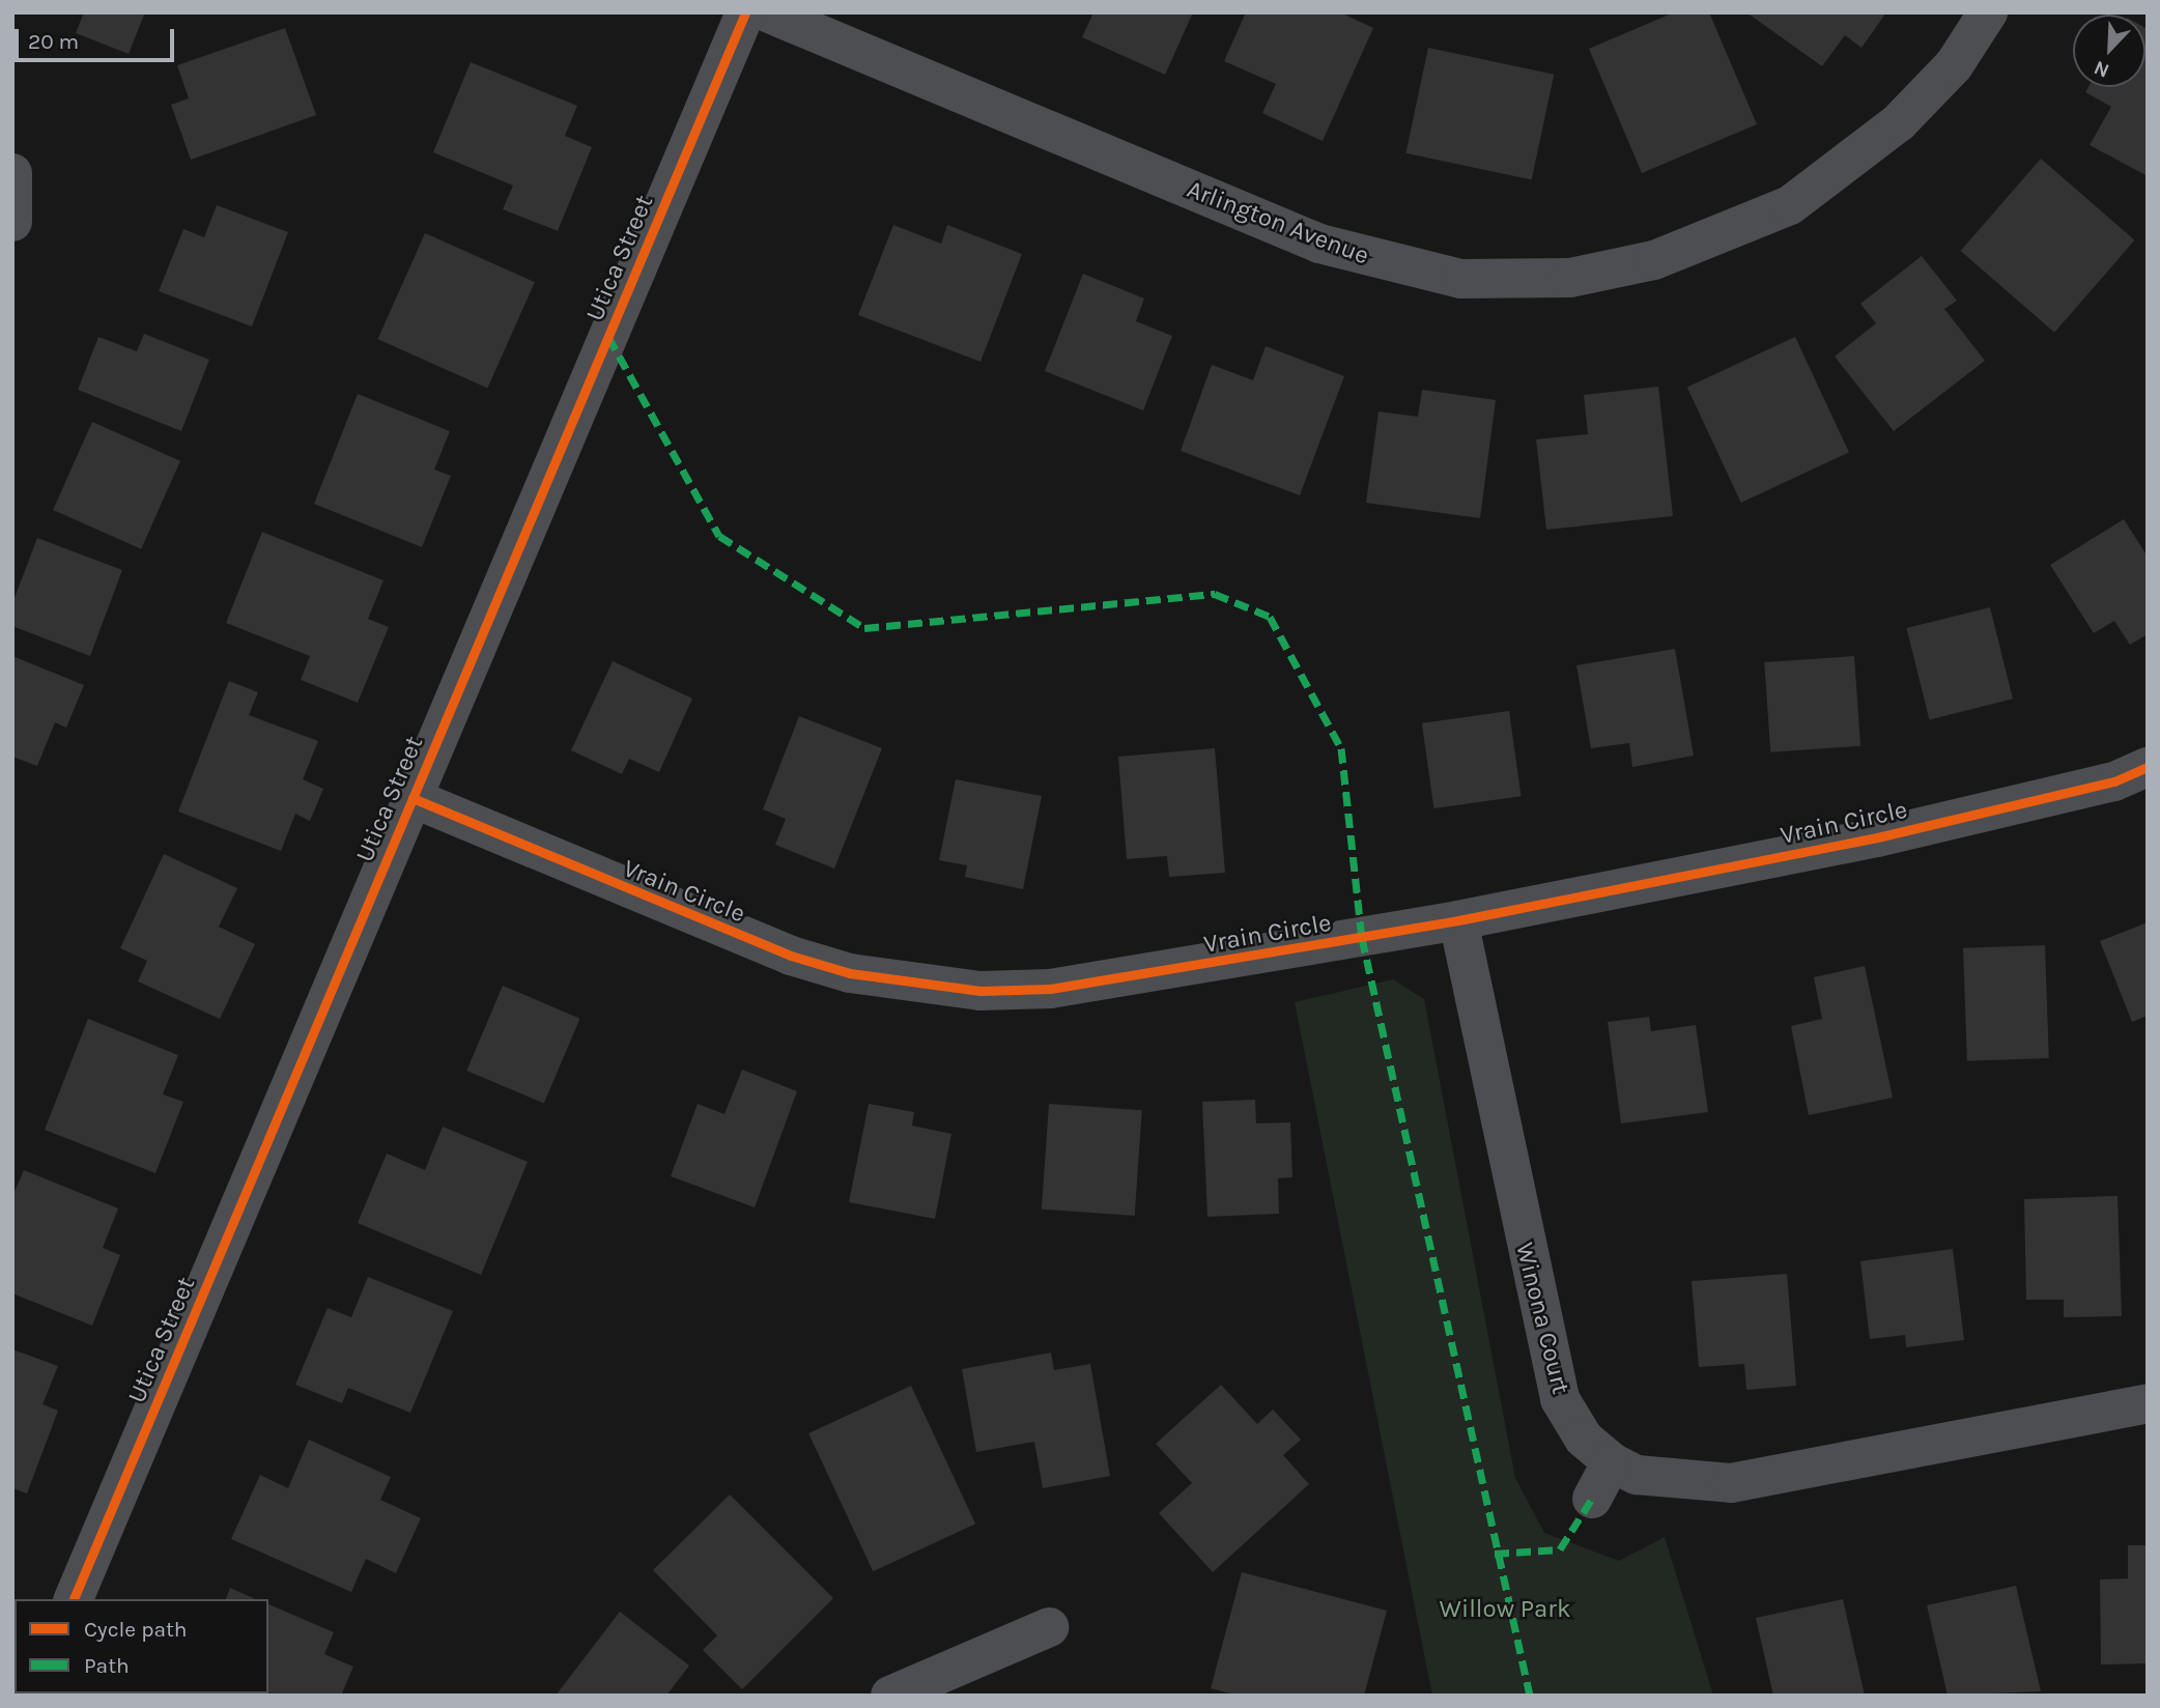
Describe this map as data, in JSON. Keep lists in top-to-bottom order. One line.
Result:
{"streets":{"street":["Arlington Avenue","Utica Street","Vrain Circle","Winona Court"]},"crossings":[["Utica Street","Vrain Circle"],["Vrain Circle","Winona Court"]],"parks":["Willow Park"],"legend":["Cycle path","Path"],"scale_bar":"20 m","north":"bottom left"}
